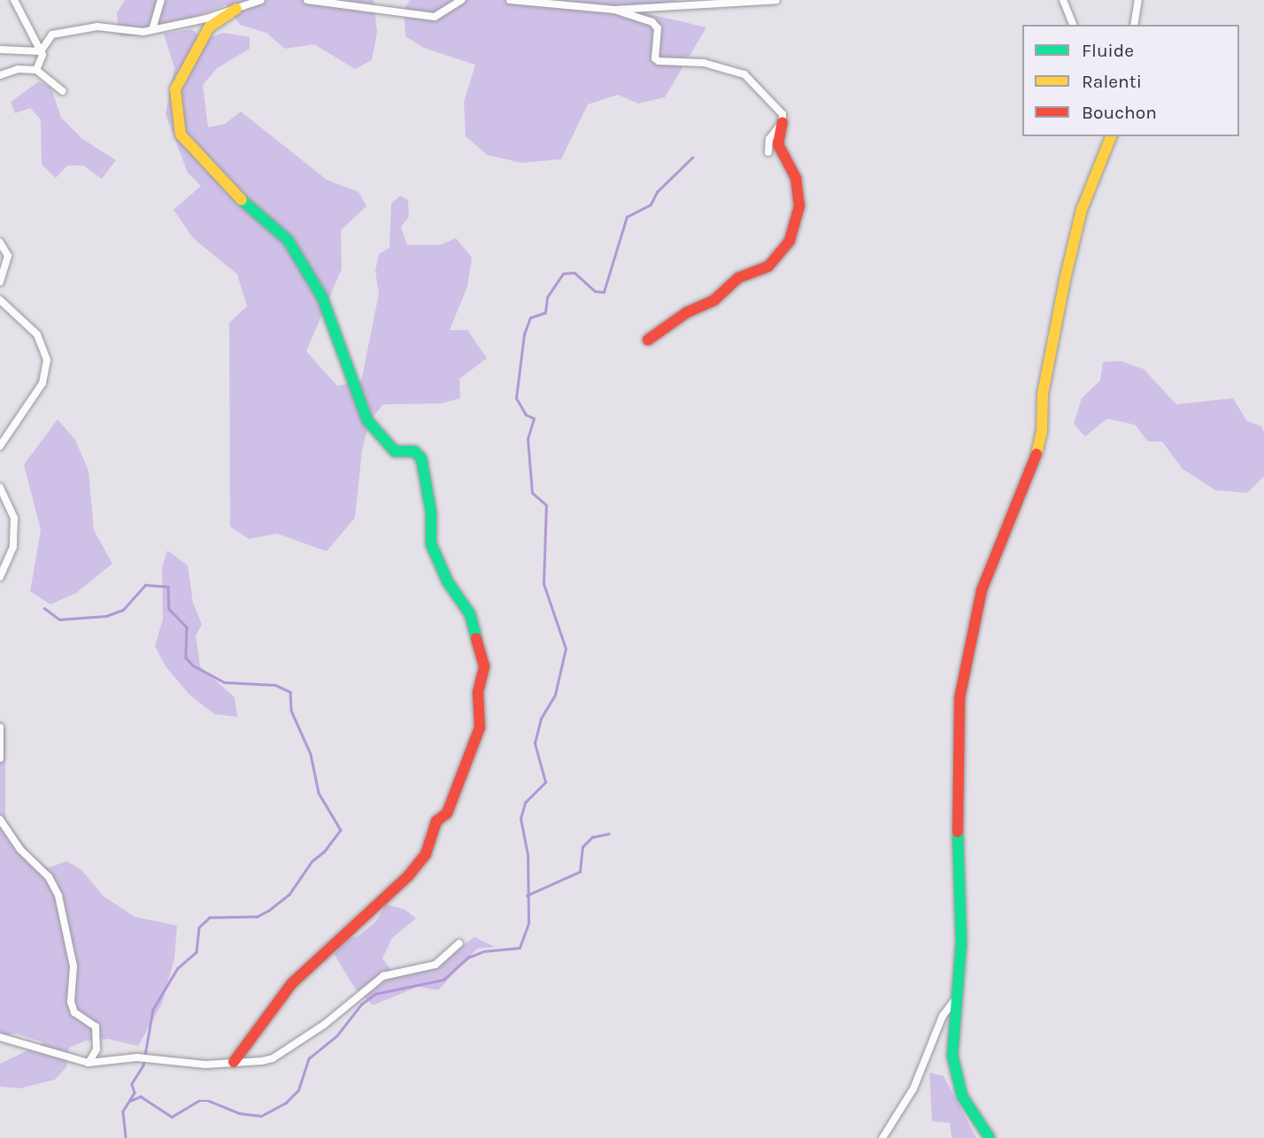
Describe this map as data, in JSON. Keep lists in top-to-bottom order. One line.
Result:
{"legend":["Fluide","Ralenti","Bouchon"]}
